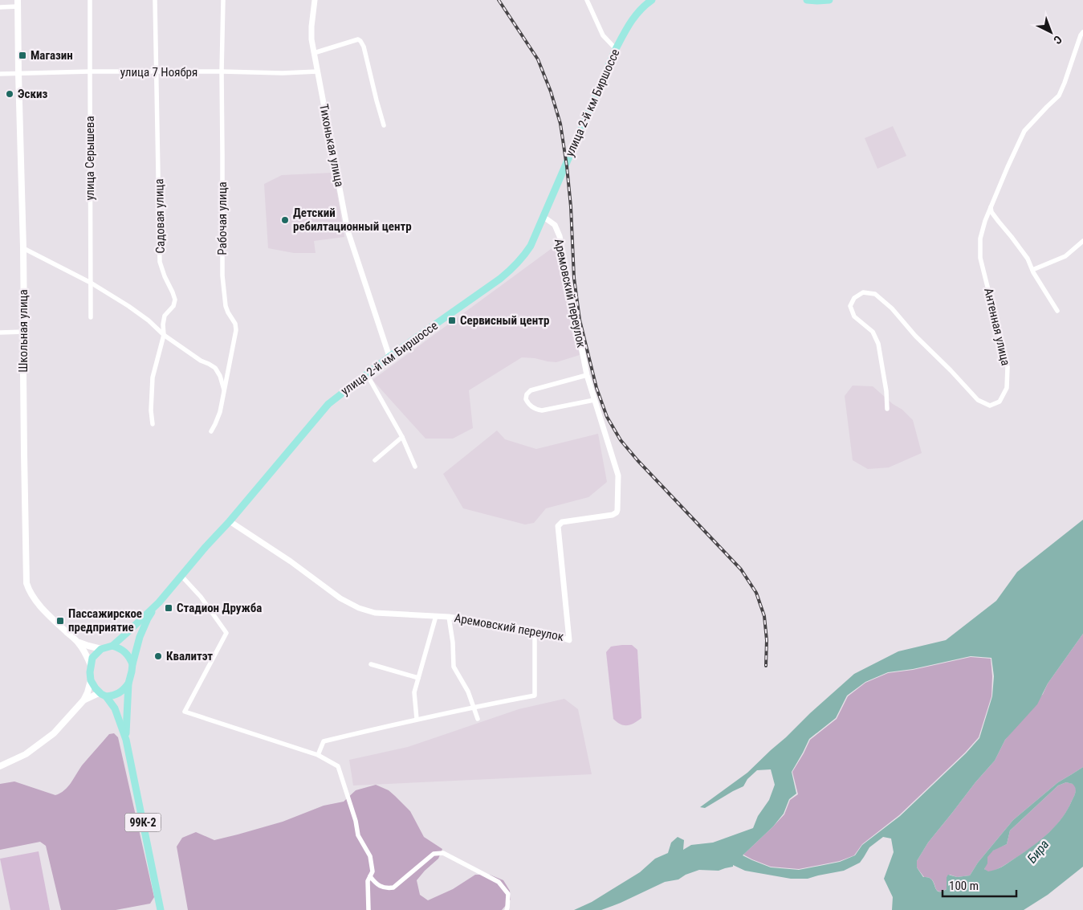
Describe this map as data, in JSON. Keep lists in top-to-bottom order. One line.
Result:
{"streets":{"main road":["улица 2-й км Биршоссе","Школьная улица","99К-2"],"street":["улица 7 Ноября","Тихонькая улица","улица Серышева","Садовая улица","Рабочая улица","Аремовский переулок","Антенная улица"]},"crossings":[["улица 7 Ноября","Тихонькая улица"],["улица 7 Ноября","улица Серышева"],["улица 7 Ноября","Садовая улица"],["улица 7 Ноября","Рабочая улица"],["улица 7 Ноября","Школьная улица"],["улица 2-й км Биршоссе","Тихонькая улица"],["улица 2-й км Биршоссе","Аремовский переулок"],["улица 2-й км Биршоссе","99К-2"]],"water":["Бира"],"places":{"transit":["Магазин","Сервисный центр","Стадион Дружба","Пассажирское предприятие"],"other":["Эскиз","Детский ребилтационный центр","Квалитэт"]},"scale_bar":"100 m","north":"bottom right"}
